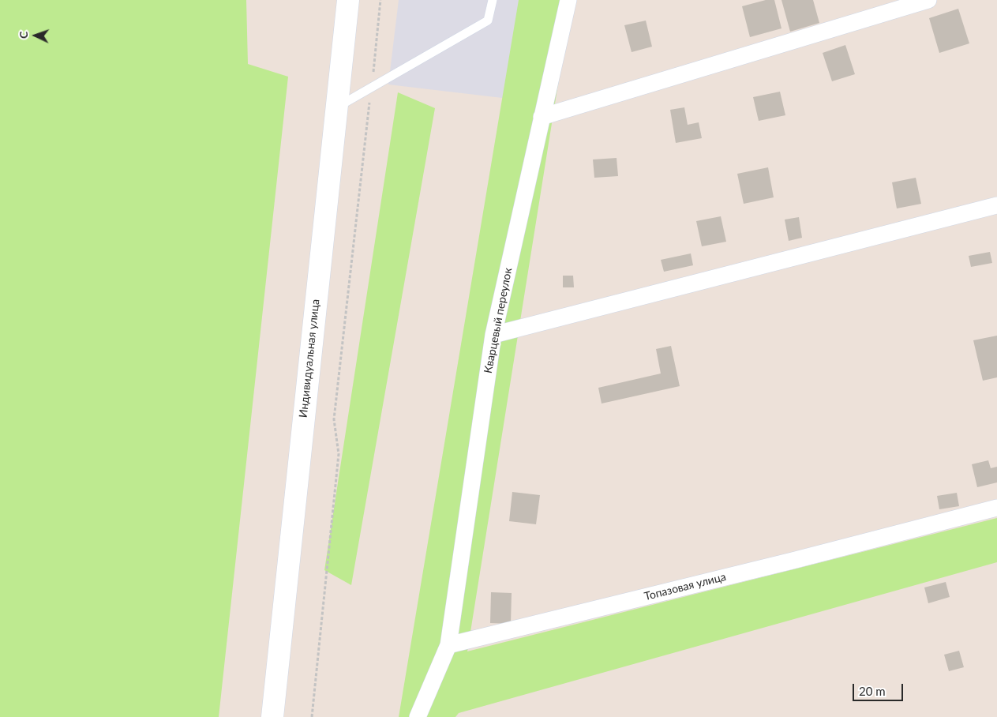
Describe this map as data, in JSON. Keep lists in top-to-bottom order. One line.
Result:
{"streets":{"main road":["Индивидуальная улица"],"street":["Кварцевый переулок","Топазовая улица"]},"crossings":[["Кварцевый переулок","Топазовая улица"]],"scale_bar":"20 m","north":"left"}
